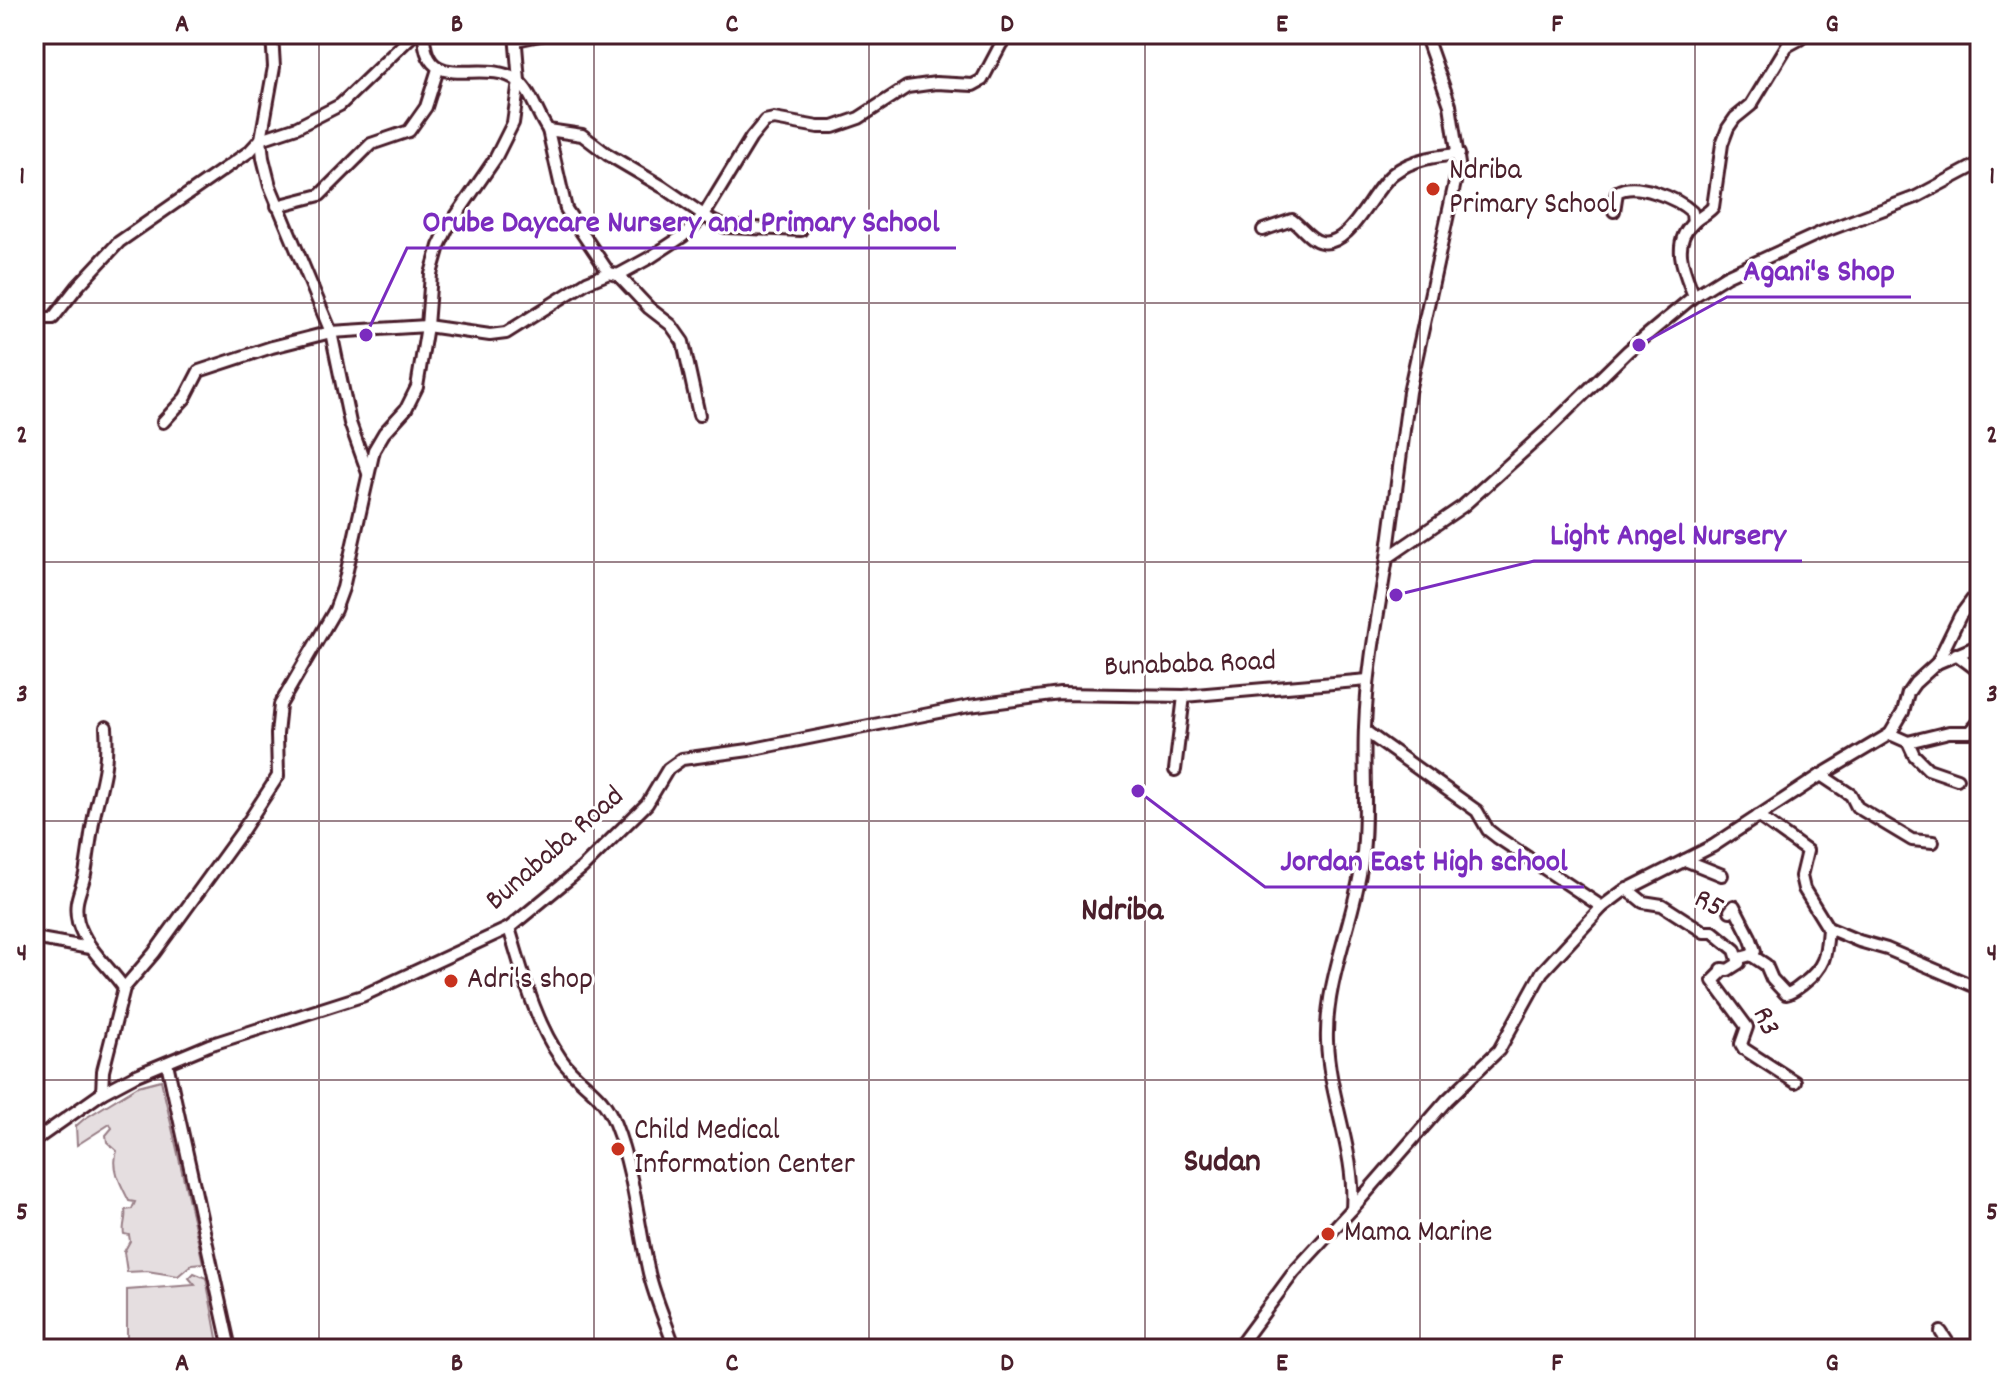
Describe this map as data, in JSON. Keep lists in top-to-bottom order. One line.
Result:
{"streets":{"street":["Bunababa Road","R5","R3"]},"crossings":[["R5","R3"]],"districts":["Ndriba","Sudan"],"places":["Ndriba Primary School","Orube Daycare Nursery and Primary School","Agani's Shop","Light Angel Nursery","Jordan East High school","Adri's shop","Child Medical Information Center","Mama Marine"],"grid":{"columns":["A","B","C","D","E","F","G"],"rows":["1","2","3","4","5"]}}
